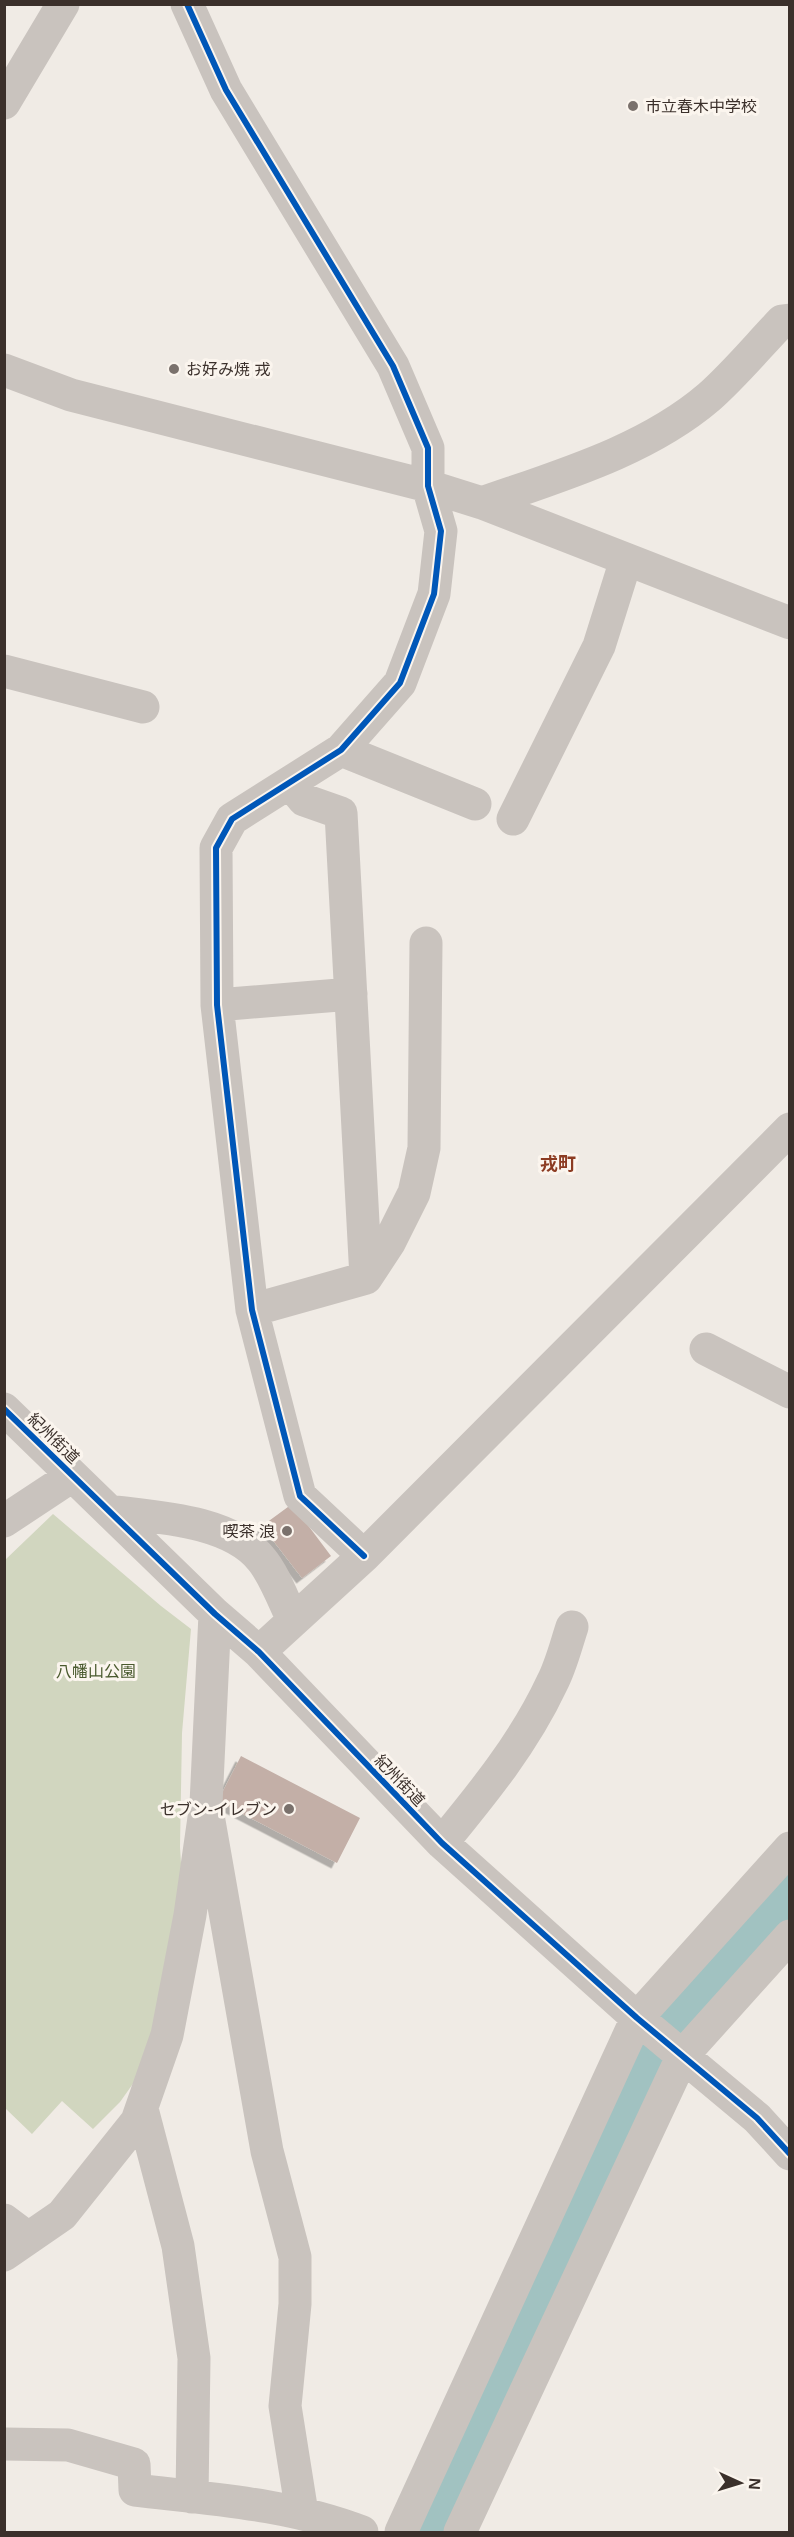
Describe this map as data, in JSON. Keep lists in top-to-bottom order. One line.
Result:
{"streets":{"street":["紀州街道"]},"districts":["戎町"],"parks":["八幡山公園"],"places":["市立春木中学校","お好み焼 戎","喫茶 浪","セブン-イレブン"],"north":"right"}
